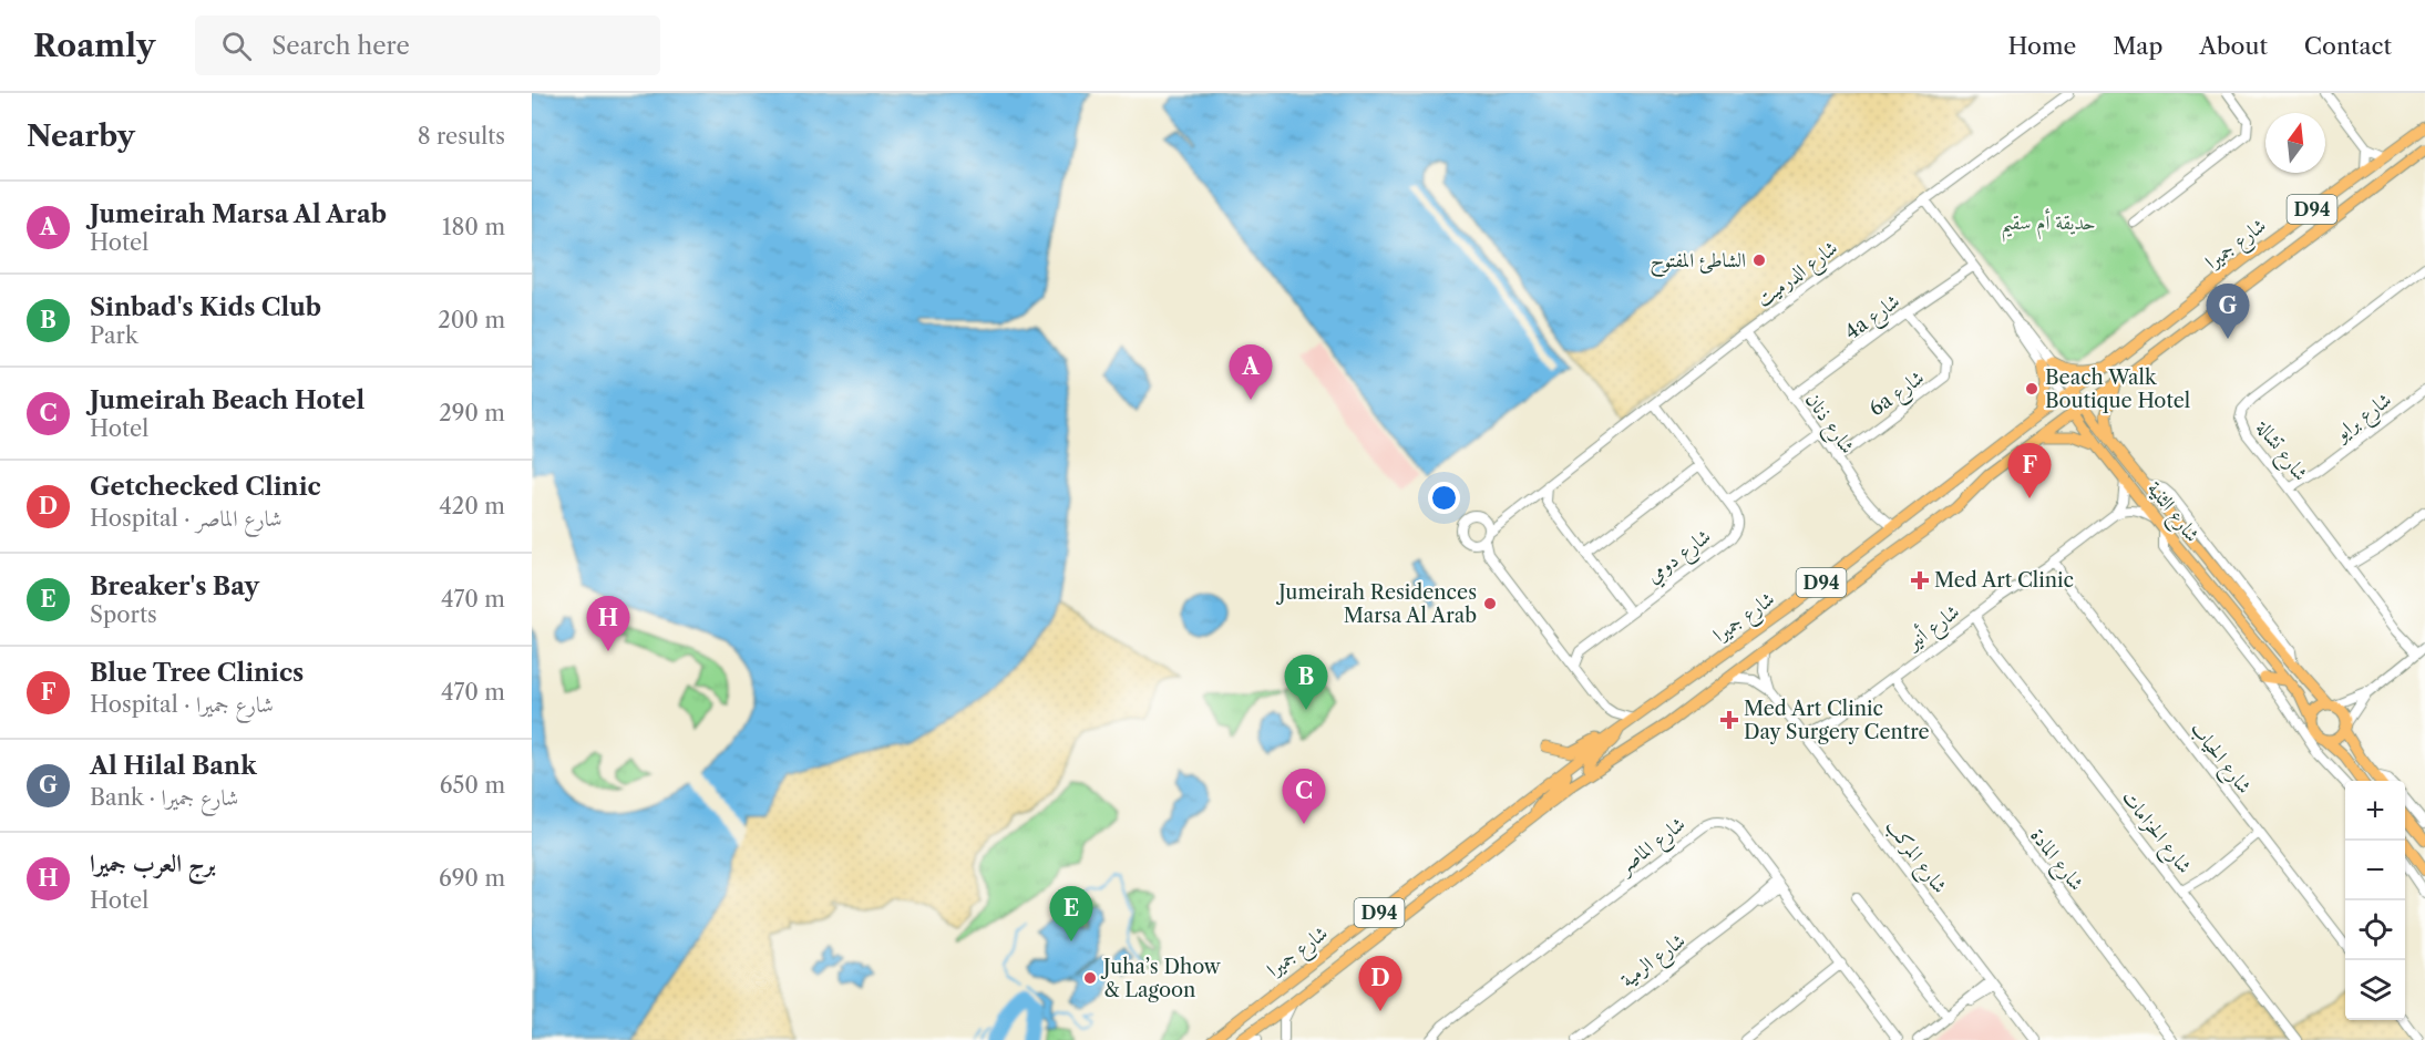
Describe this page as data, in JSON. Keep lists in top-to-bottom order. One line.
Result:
{"streets":{"main road":["D94","شارع جميرا","شارع الثنية"],"street":["شارع الدرميت","4a شارع","6a شارع","شارع برايو","شارع ذنان","شارع تشالة","شارع دومي","شارع أنير","شارع الحياب","شارع الحزامات","شارع الماصر","شارع المركب","شارع المادة","شارع الرمية"]},"crossings":[["شارع جميرا","شارع ذنان"],["شارع جميرا","شارع الثنية"],["شارع جميرا","شارع المركب"],["شارع الدرميت","شارع ذنان"],["شارع الدرميت","شارع الثنية"],["شارع الدرميت","شارع دومي"],["4a شارع","6a شارع"],["4a شارع","شارع ذنان"],["4a شارع","شارع الثنية"],["6a شارع","شارع ذنان"],["شارع برايو","شارع تشالة"],["شارع أنير","شارع الحياب"],["شارع أنير","شارع الحزامات"],["شارع أنير","شارع المركب"],["شارع أنير","شارع المادة"],["شارع الماصر","شارع الرمية"]],"parks":["حديقة أم سقيم"],"places":{"other":["الشاطئ المفتوح","Beach Walk Boutique Hotel","Jumeirah Residences Marsa Al Arab","Juha’s Dhow & Lagoon"],"health":["Med Art Clinic","Med Art Clinic Day Surgery Centre"]},"north":"top","page":{"header":"Roamly","search":"Search here","nav":["Home","Map","About","Contact"],"heading":["Nearby","8 results"],"list":[{"mark":"A","name":"Jumeirah Marsa Al Arab","note":"Hotel","value":"180 m"},{"mark":"B","name":"Sinbad's Kids Club","note":"Park","value":"200 m"},{"mark":"C","name":"Jumeirah Beach Hotel","note":"Hotel","value":"290 m"},{"mark":"D","name":"Getchecked Clinic","note":"Hospital · شارع الماصر","value":"420 m"},{"mark":"E","name":"Breaker's Bay","note":"Sports","value":"470 m"},{"mark":"F","name":"Blue Tree Clinics","note":"Hospital · شارع جميرا","value":"470 m"},{"mark":"G","name":"Al Hilal Bank","note":"Bank · شارع جميرا","value":"650 m"},{"mark":"H","name":"برج العرب جميرا","note":"Hotel","value":"690 m"}],"pins":["G","A","F","H","B","C","E","D"],"map_buttons":["+","−"]}}
